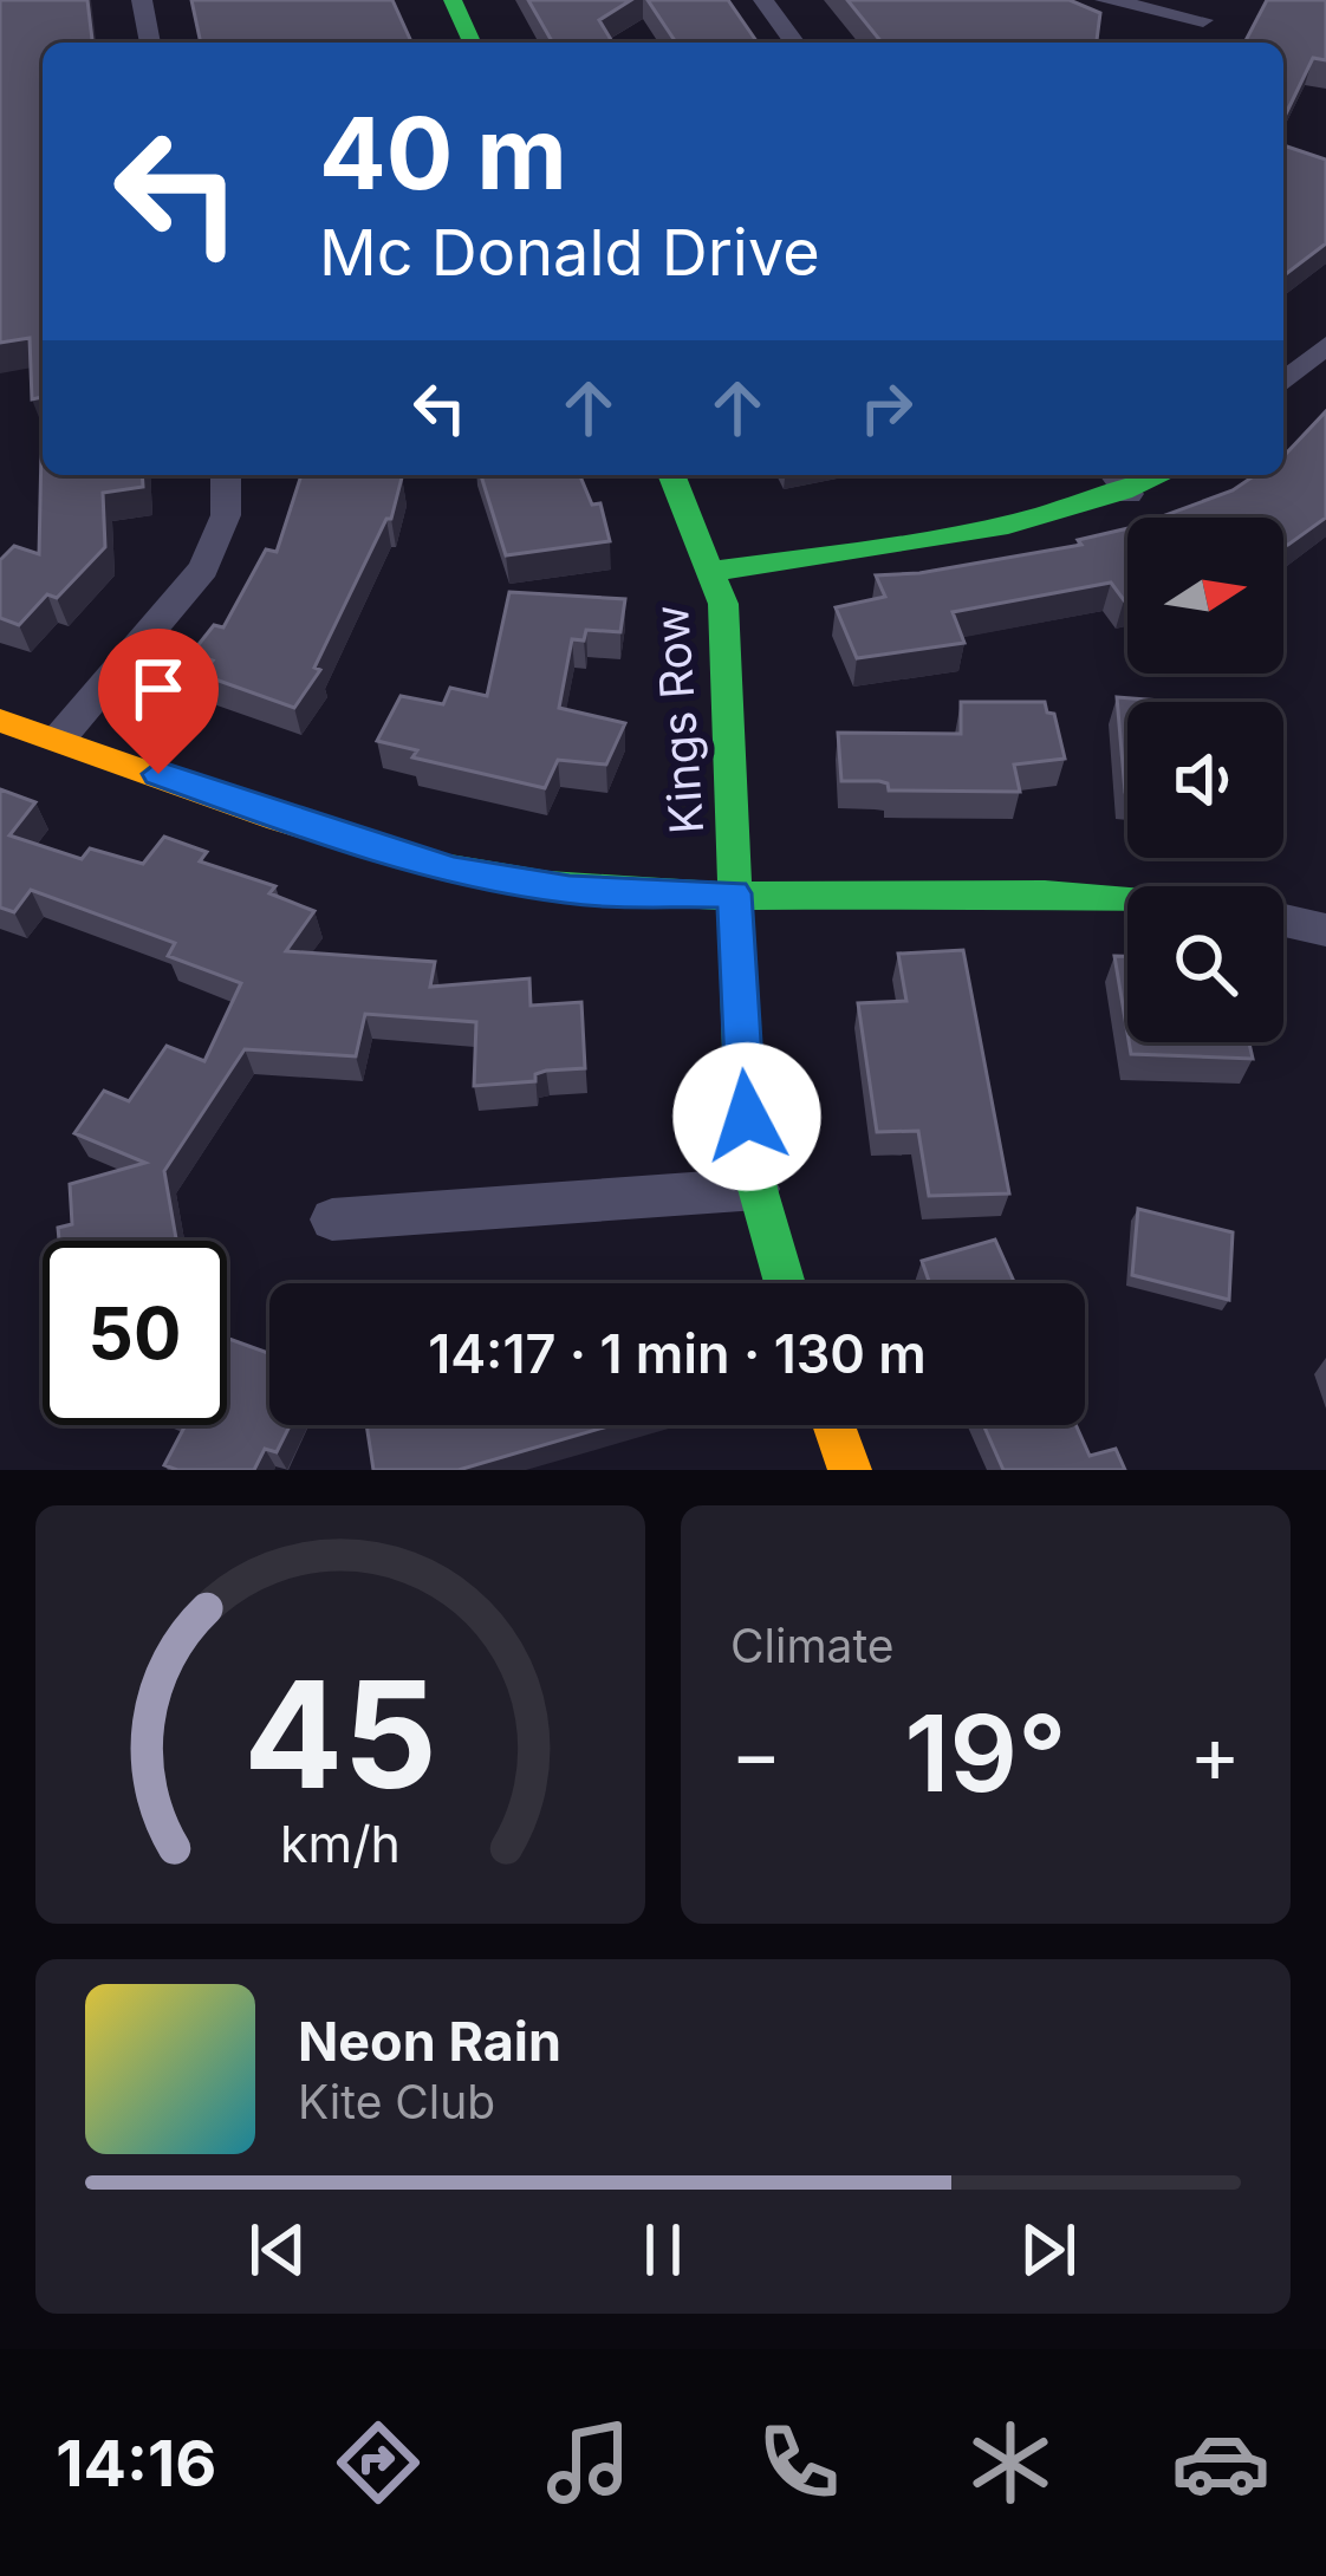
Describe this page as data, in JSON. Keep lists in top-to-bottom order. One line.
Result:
{"streets":{"street":["Kings Row"]},"north":"right","page":{"turn":["40 m","Mc Donald Drive"],"limit":"50","trip":"14:17 · 1 min · 130 m","tile":"Climate","heat":["−","19°","+"],"song":["Neon Rain","Kite Club"],"tabs":"14:16","gauge":["45","km/h"]}}
